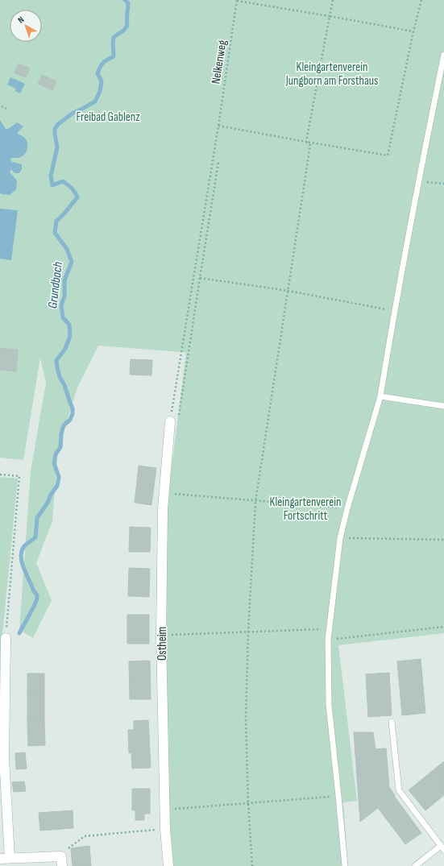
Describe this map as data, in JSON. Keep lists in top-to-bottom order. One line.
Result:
{"streets":{"street":["Ostheim"],"path":["Nelkenweg"]},"crossings":[["Nelkenweg","Ostheim"]],"water":["Grundbach"],"parks":["Kleingartenverein Jungborn am Forsthaus","Freibad Gablenz","Kleingartenverein Fortschritt"],"north":"top left"}
